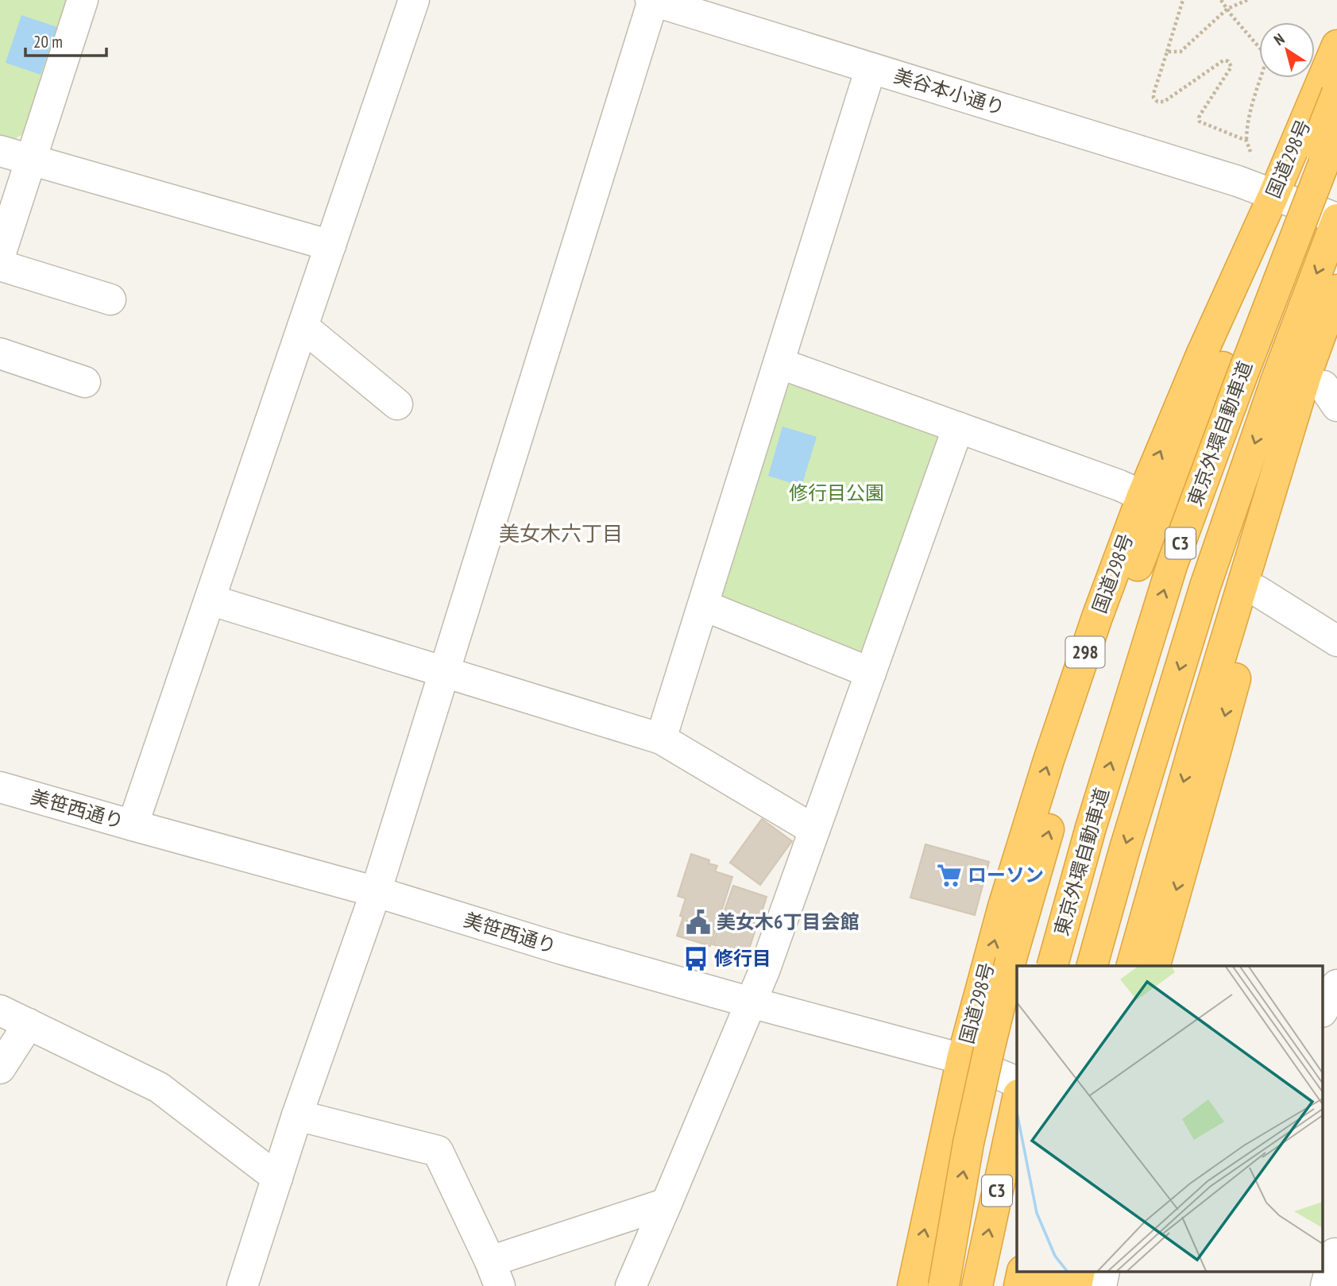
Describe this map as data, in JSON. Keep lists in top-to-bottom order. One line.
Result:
{"streets":{"highway":["国道298号","東京外環自動車道","C3","298"],"street":["美谷本小通り","美笹西通り"]},"crossings":[["美谷本小通り","国道298号"],["美谷本小通り","東京外環自動車道"],["国道298号","美笹西通り"]],"districts":["美女木六丁目"],"parks":["修行目公園"],"places":{"supermarket":["ローソン"],"public building":["美女木6丁目会館"],"bus stop":["修行目"]},"scale_bar":"20 m","north":"top left"}
